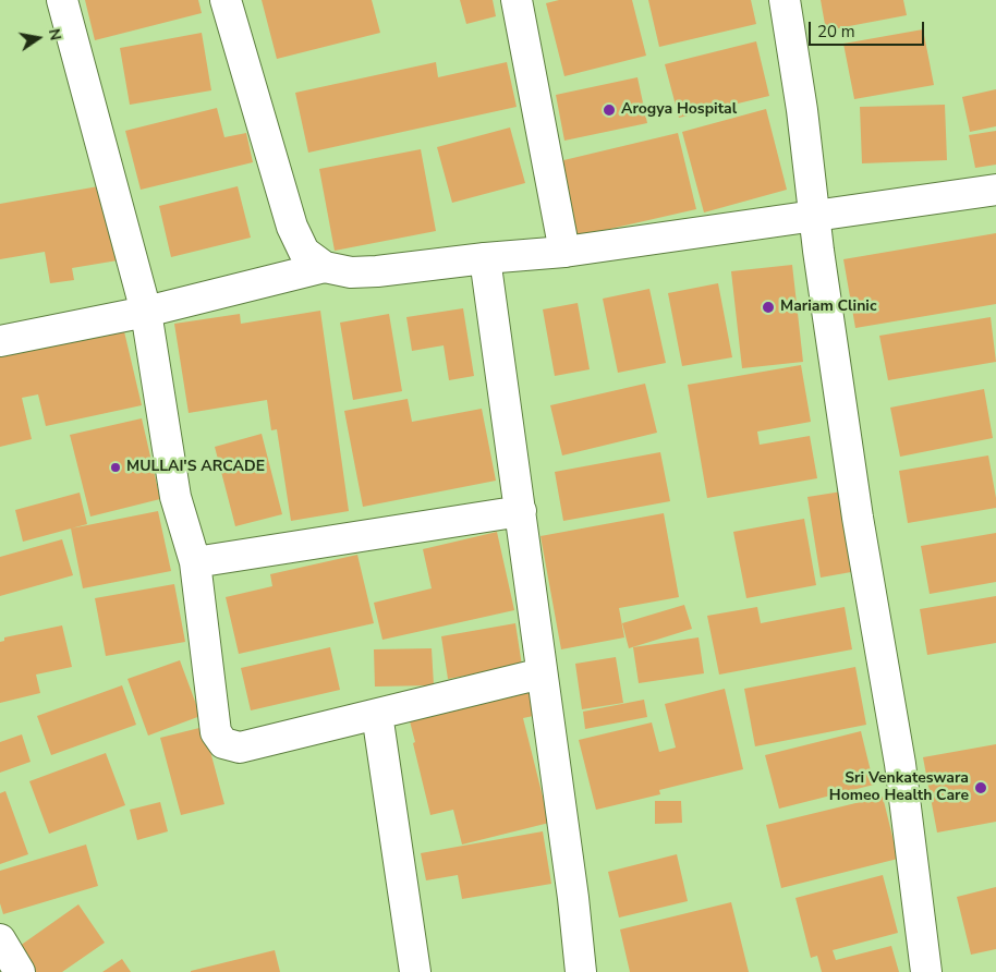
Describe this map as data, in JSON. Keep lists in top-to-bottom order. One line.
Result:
{"places":["Arogya Hospital","Mariam Clinic","MULLAI'S ARCADE","Sri Venkateswara Homeo Health Care"],"scale_bar":"20 m","north":"right"}
